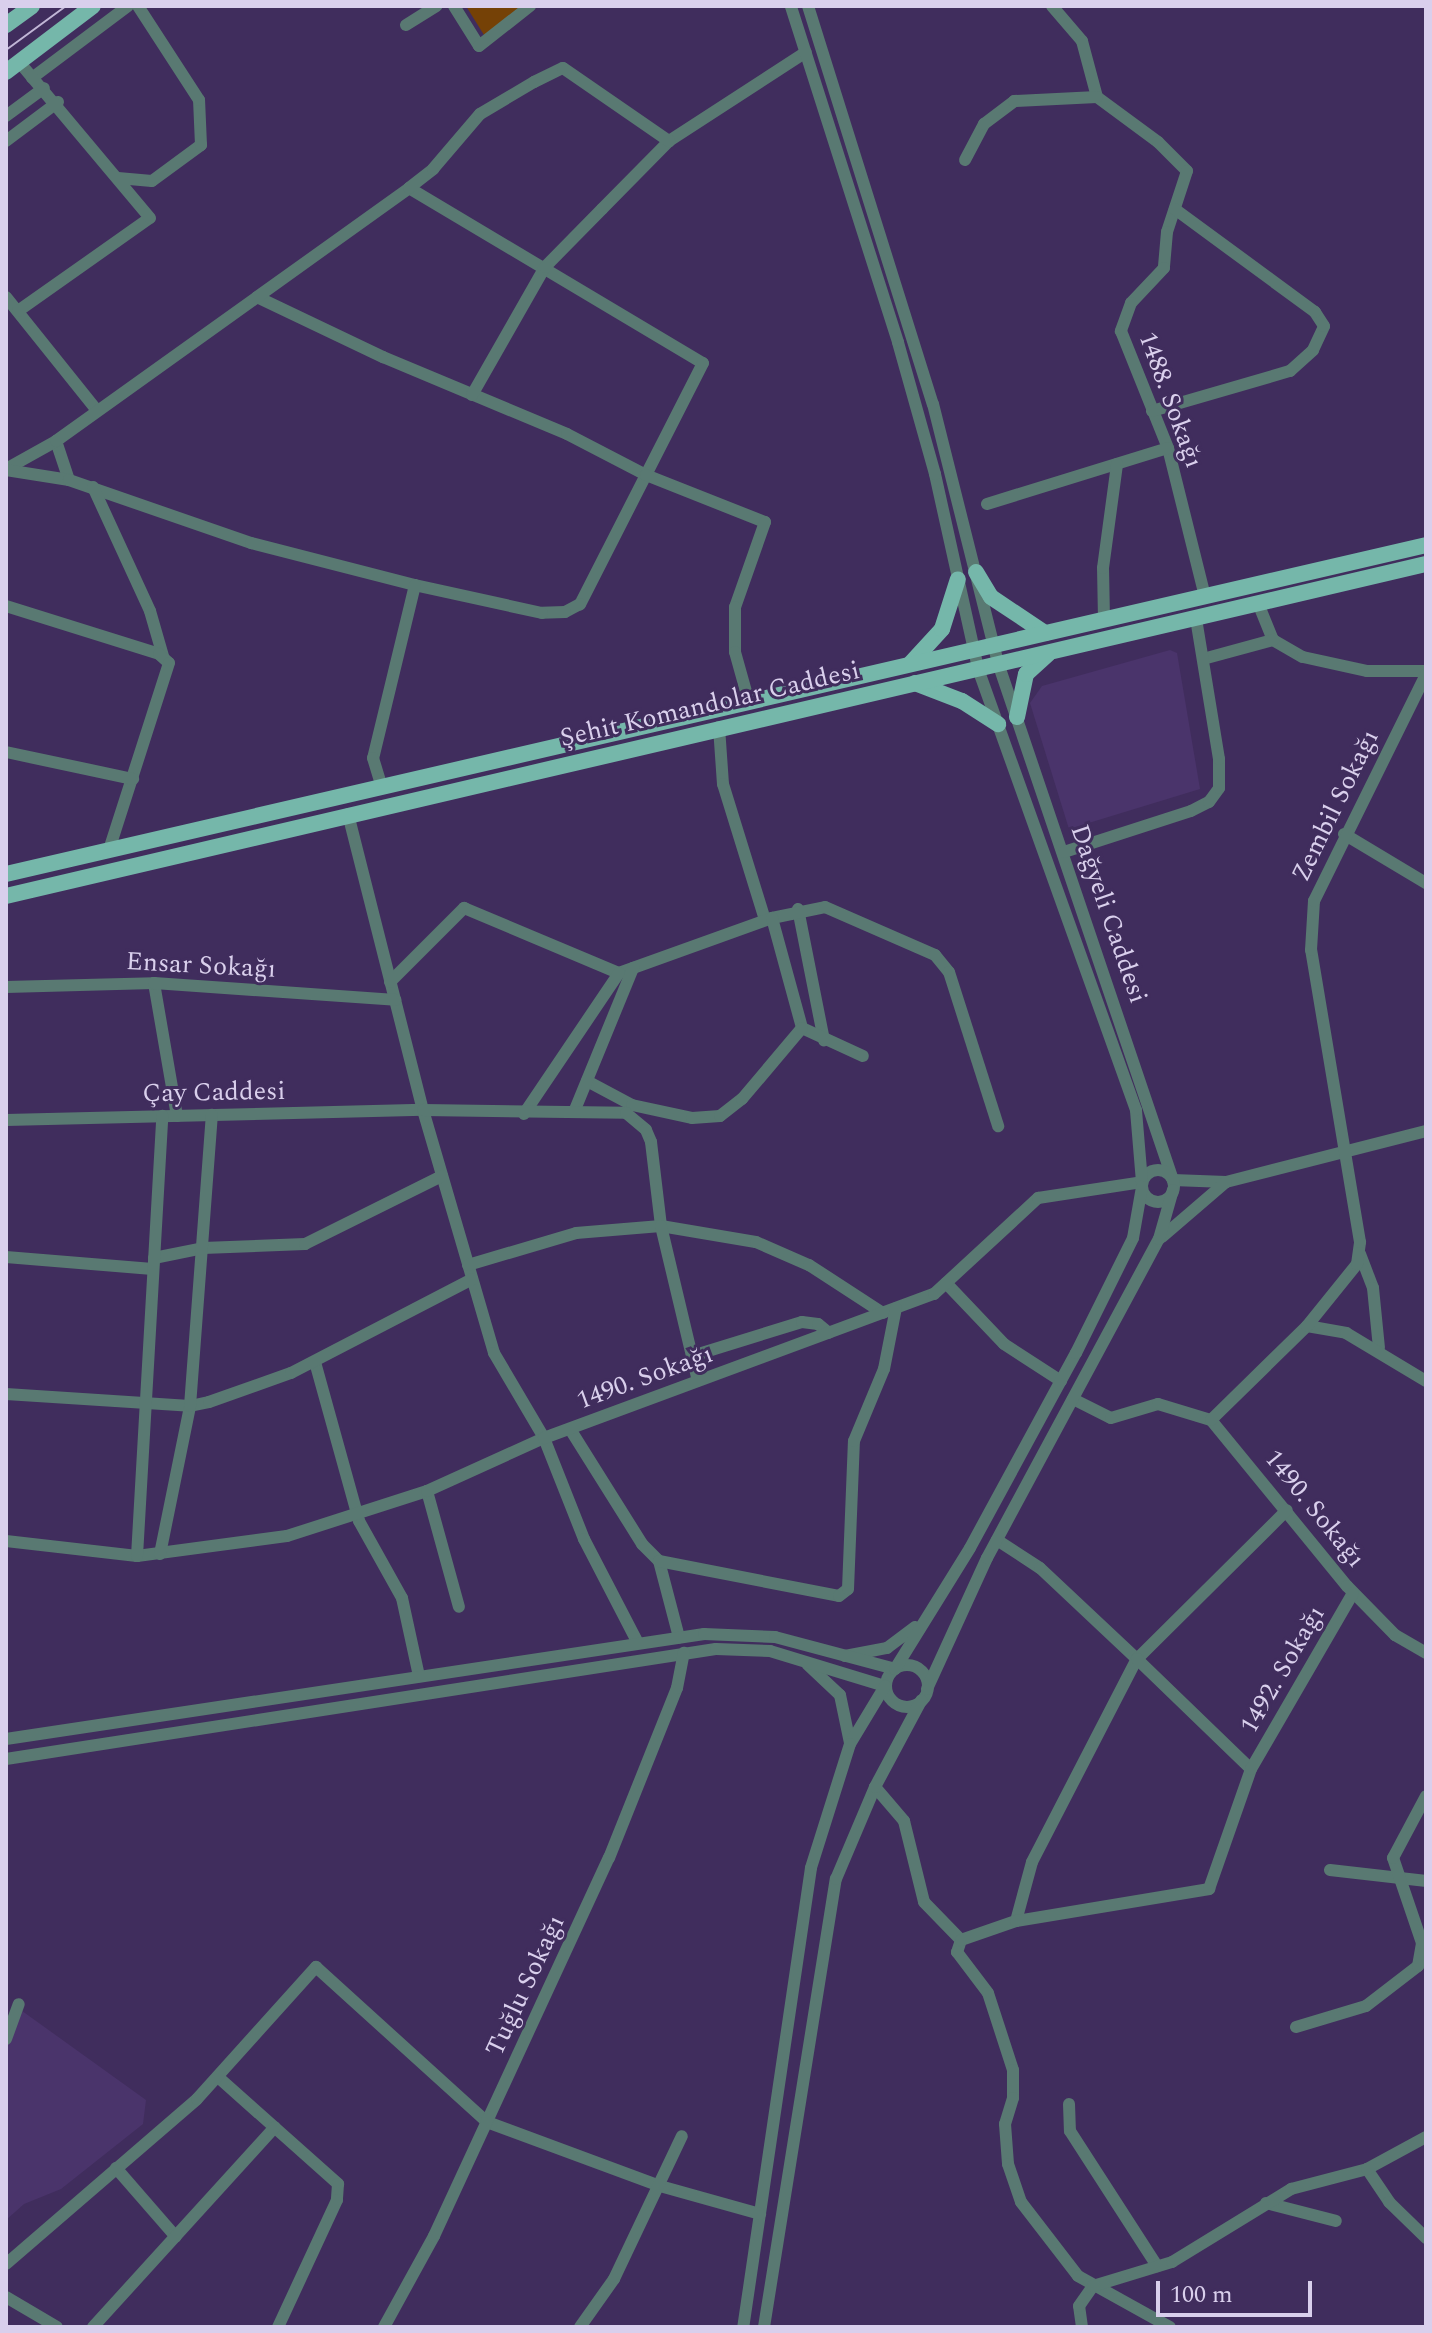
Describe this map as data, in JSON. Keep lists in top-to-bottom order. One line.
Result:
{"streets":{"main road":["Şehit Komandolar Caddesi"],"street":["1488. Sokağı","Zembil Sokağı","Dağyeli Caddesi","Ensar Sokağı","Çay Caddesi","1490. Sokağı","1492. Sokağı","Tuğlu Sokağı"]},"crossings":[["1488. Sokağı","Şehit Komandolar Caddesi"],["Şehit Komandolar Caddesi","Dağyeli Caddesi"],["Dağyeli Caddesi","1490. Sokağı"],["Çay Caddesi","1490. Sokağı"],["1490. Sokağı","1492. Sokağı"]],"scale_bar":"100 m"}
